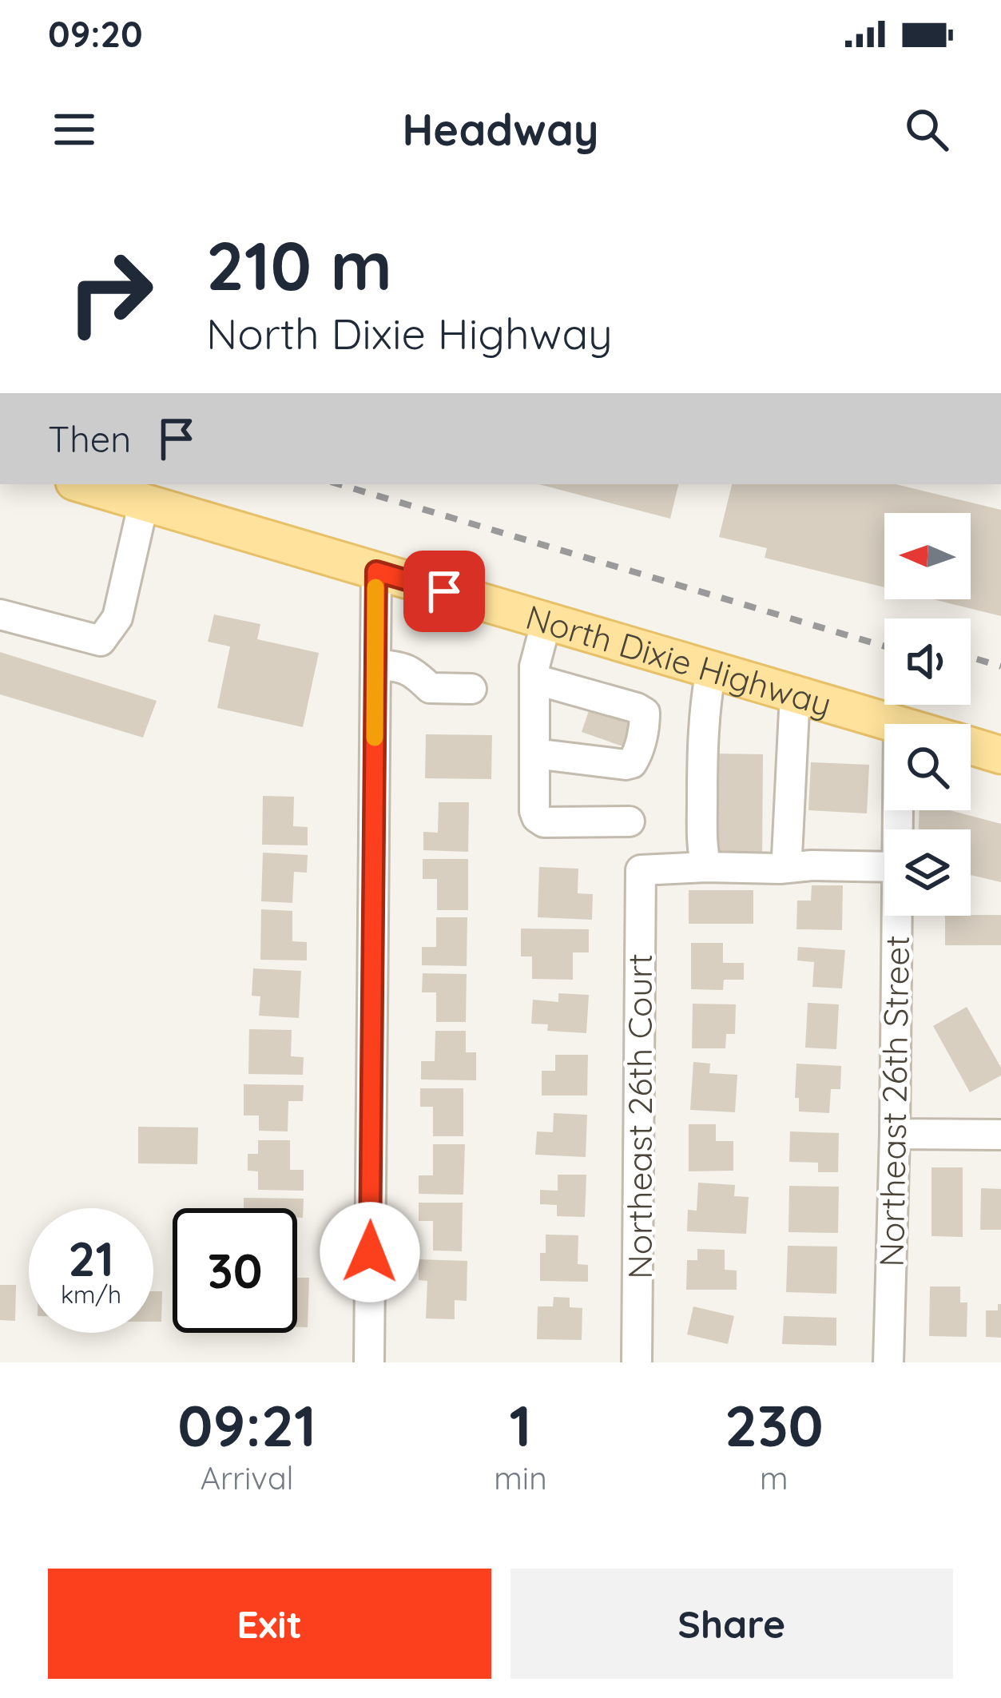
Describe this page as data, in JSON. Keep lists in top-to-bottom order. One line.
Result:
{"streets":{"main road":["North Dixie Highway"],"street":["Northeast 26th Street","Northeast 26th Court"]},"north":"left","page":{"status":"09:20","header":"Headway","turn":["210 m","North Dixie Highway"],"then":"Then","speed":"21 km/h","limit":"30","eta":["09:21","Arrival","1","min","230","m"],"buttons":["Exit","Share"]}}
